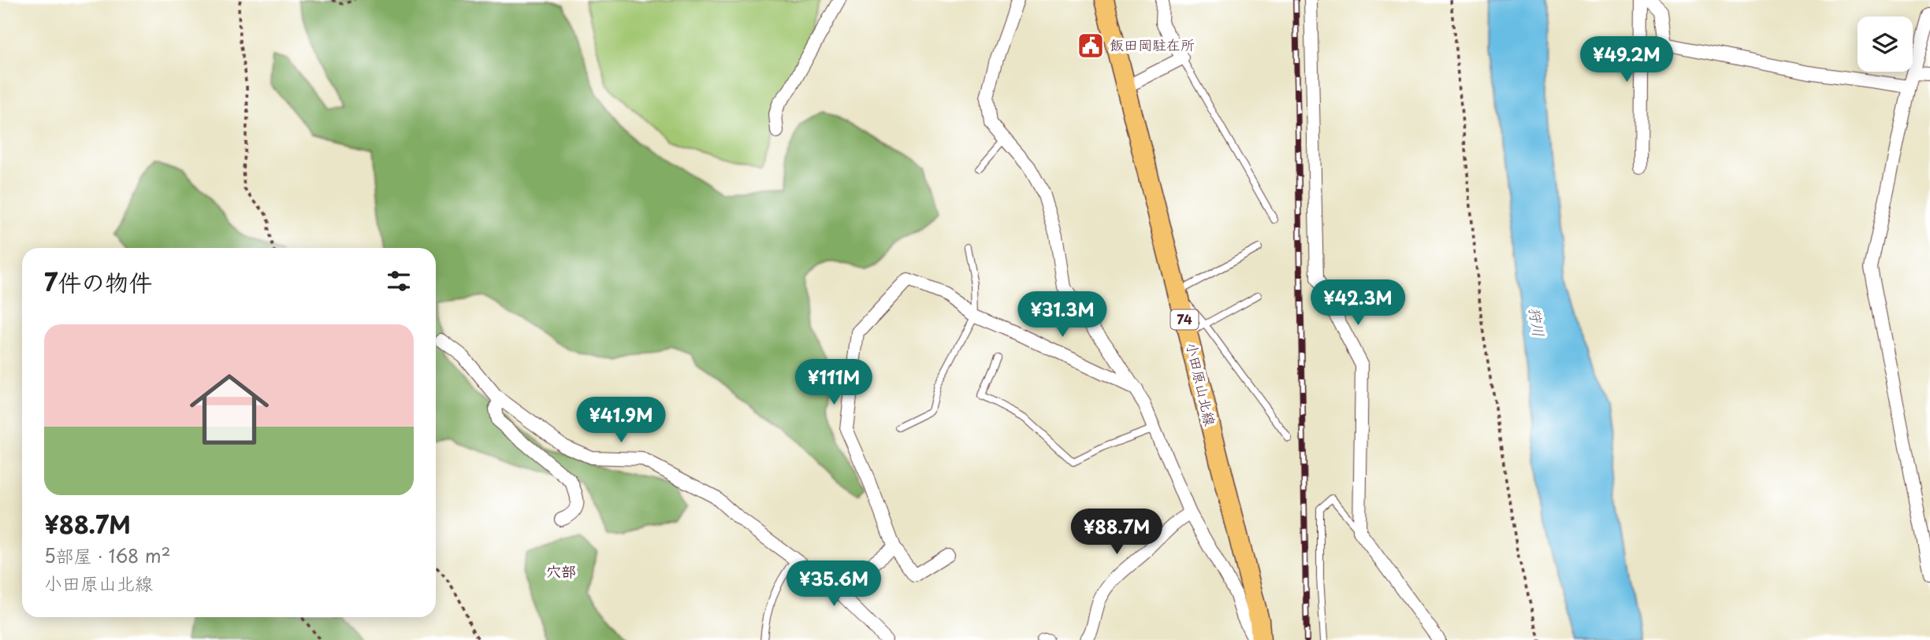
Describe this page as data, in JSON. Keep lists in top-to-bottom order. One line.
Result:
{"streets":{"main road":["74","小田原山北線"]},"districts":["穴部"],"water":["狩川"],"places":{"public building":["飯田岡駐在所"]},"page":{"price":["¥49.2M","¥42.3M","¥31.3M","¥111M","¥41.9M","¥88.7M","¥35.6M"],"heading":"7件の物件","list":[{"name":"¥88.7M","note":"5部屋 · 168 m² · 小田原山北線"}]}}
